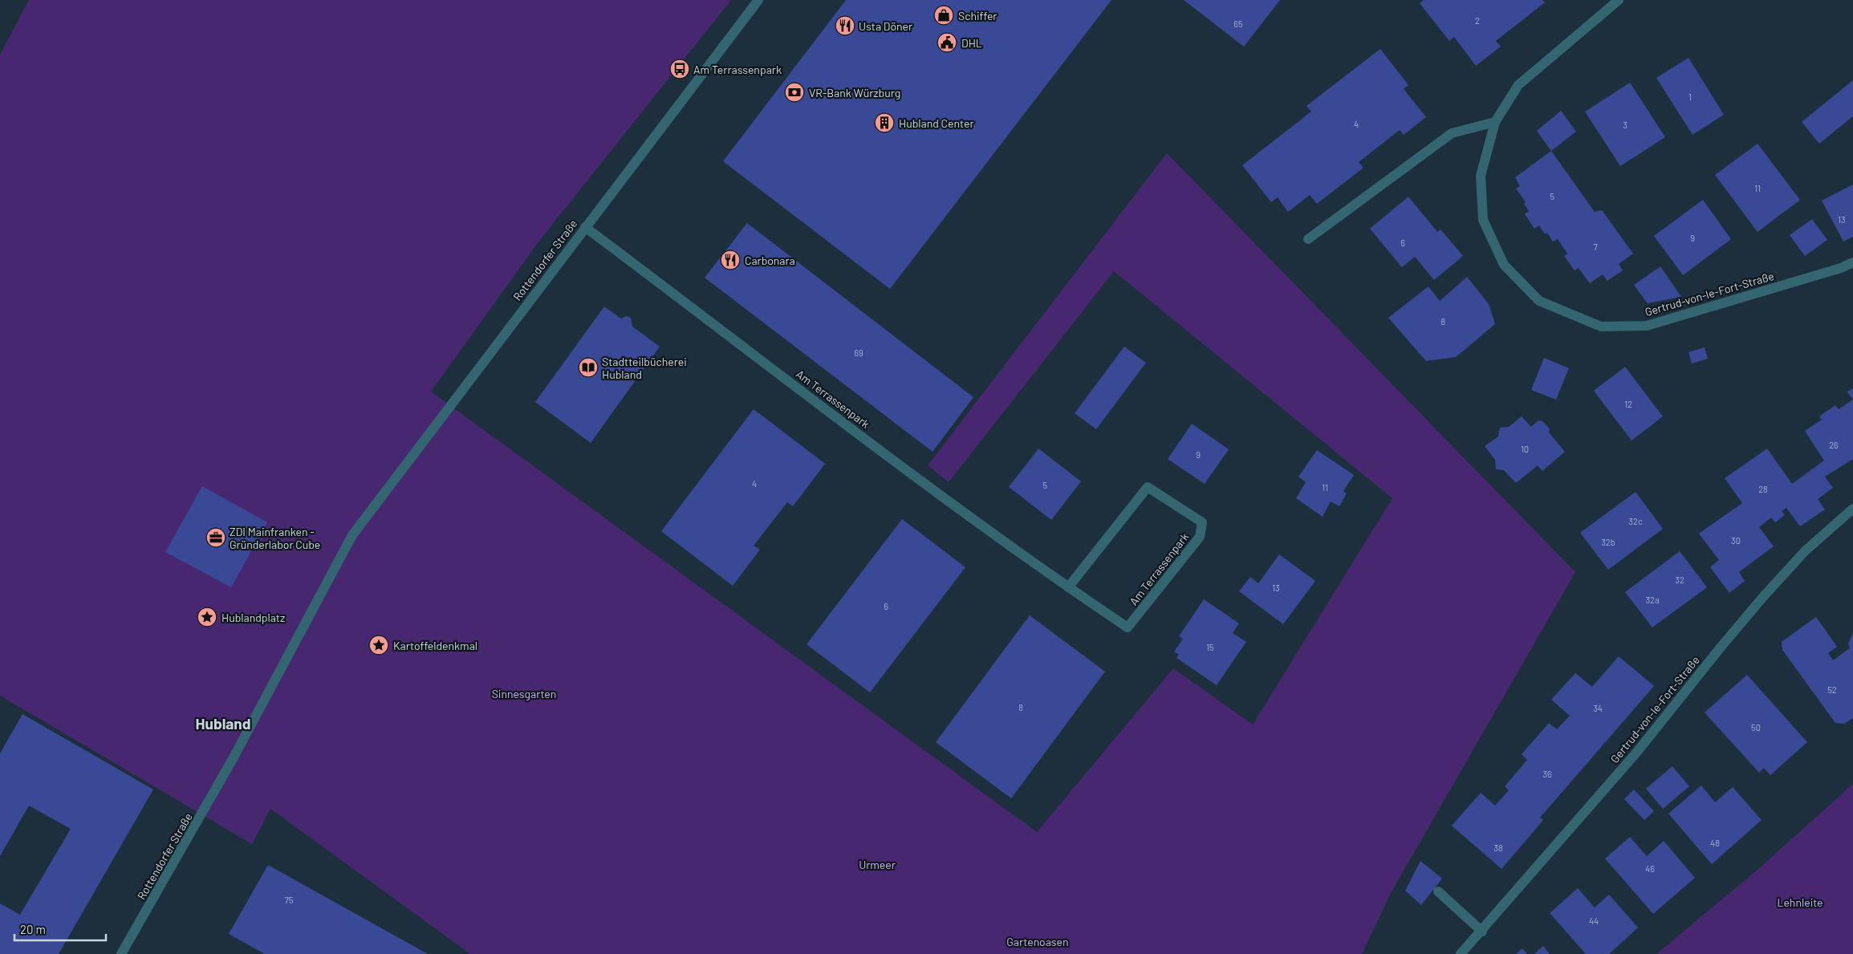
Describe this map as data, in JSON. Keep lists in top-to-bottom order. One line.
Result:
{"streets":{"street":["Rottendorfer Straße","Gertrud-von-le-Fort-Straße","Am Terrassenpark"]},"crossings":[["Rottendorfer Straße","Am Terrassenpark"]],"districts":["Hubland"],"parks":["Sinnesgarten","Urmeer","Lehnleite","Gartenoasen"],"places":{"shop":["Schiffer"],"restaurant":["Usta Döner","Carbonara"],"public building":["DHL"],"bus stop":["Am Terrassenpark"],"bank":["VR-Bank Würzburg"],"building":["Hubland Center"],"library":["Stadtteilbücherei Hubland"],"office":["ZDI Mainfranken - Gründerlabor Cube"],"place":["Hublandplatz","Kartoffeldenkmal"]},"house_numbers":["2","65","1","4","3","11","5","13","9","6","7","8","69","12","26","10","9","4","5","11","28","32c","30","32b","32","13","32a","6","15","52","8","34","50","36","48","38","46","75","44"],"scale_bar":"20 m"}
